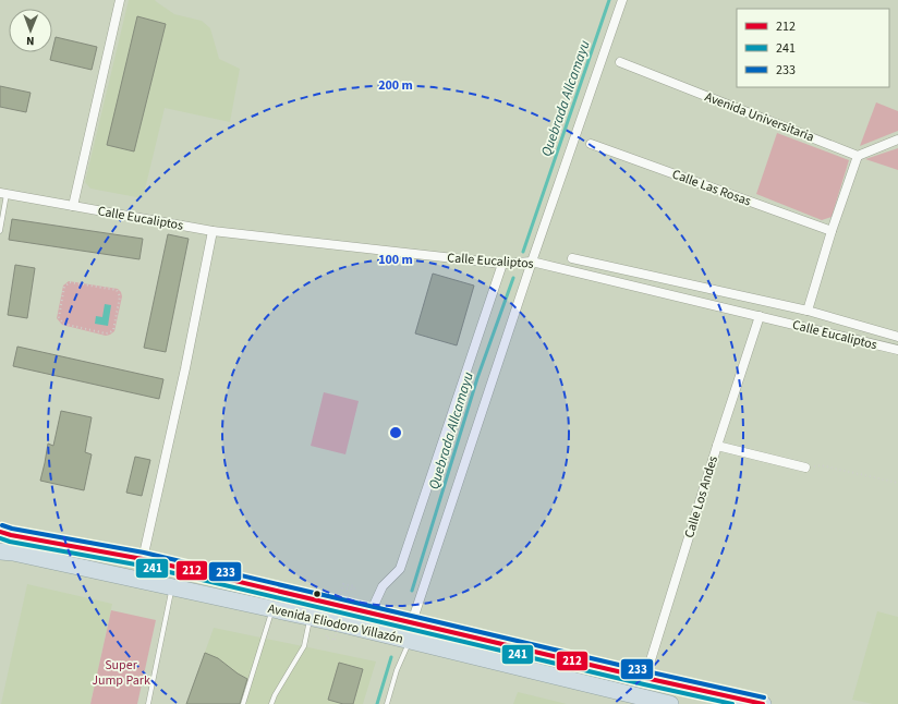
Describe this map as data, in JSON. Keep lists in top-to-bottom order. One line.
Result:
{"streets":{"highway":["Avenida Eliodoro Villazón"],"street":["Avenida Universitaria","Calle Las Rosas","Calle Eucaliptos","Calle Los Andes"]},"crossings":[["Calle Eucaliptos","Calle Los Andes"],["Calle Los Andes","Avenida Eliodoro Villazón"]],"water":["Quebrada Allcamayu"],"parks":["Super Jump Park"],"lines":["transit line 233","transit line 212","transit line 241"],"legend":["212","241","233"],"north":"bottom","rings":["200 m","100 m"]}
